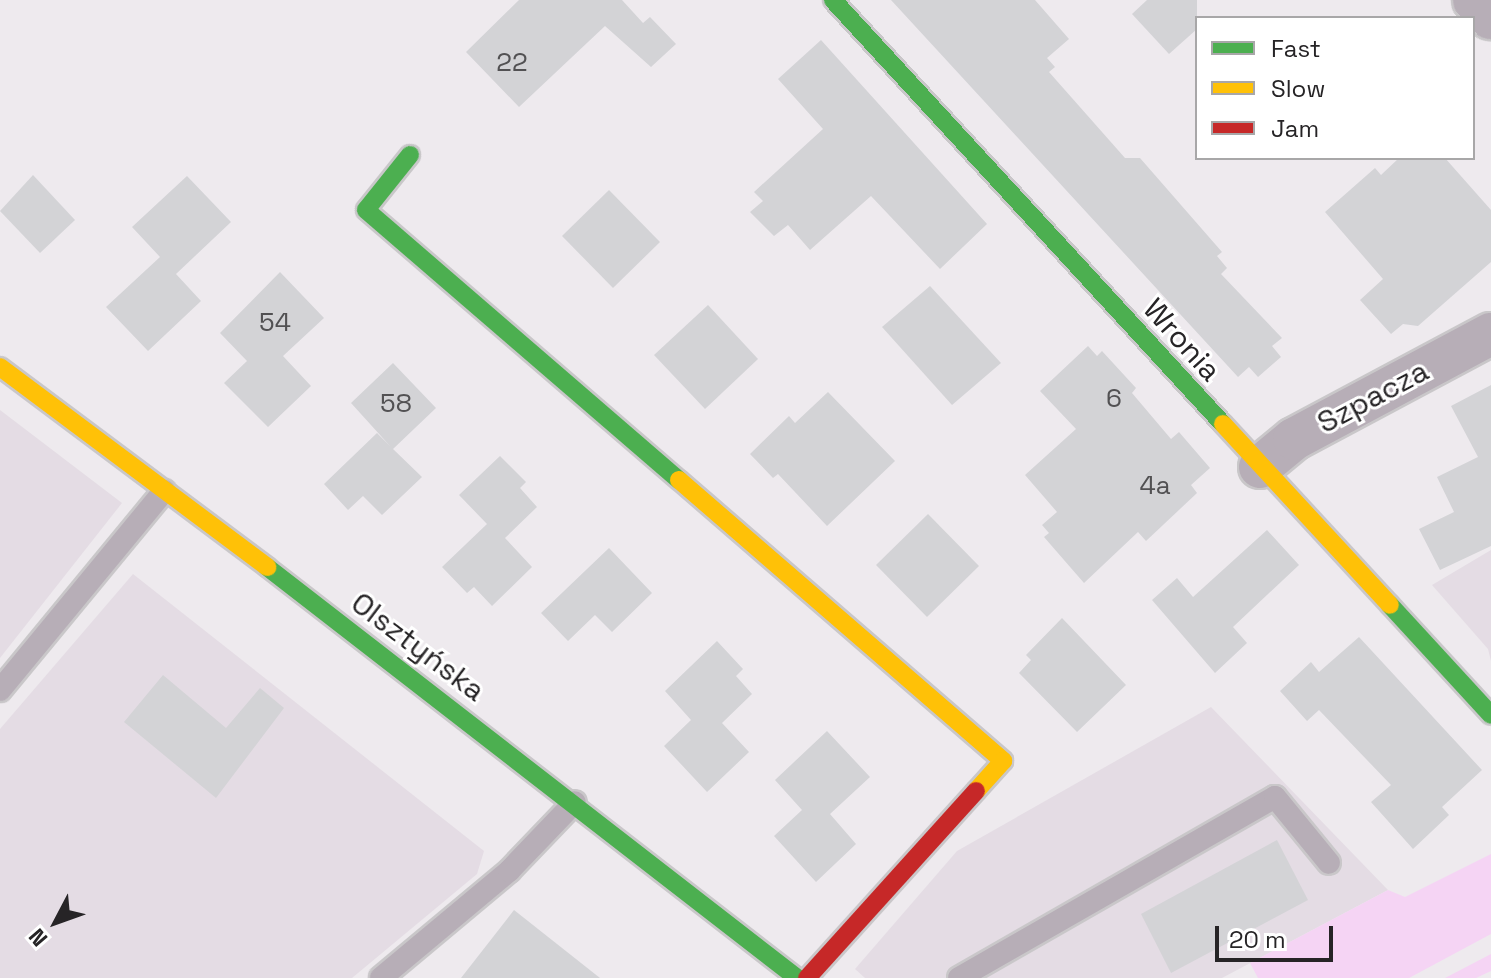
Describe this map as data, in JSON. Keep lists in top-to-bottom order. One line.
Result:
{"streets":{"street":["Wronia","Szpacza","Olsztyńska"]},"crossings":[["Wronia","Szpacza"]],"house_numbers":["22","54","6","58","4a"],"legend":["Fast","Slow","Jam"],"scale_bar":"20 m","north":"bottom left"}
